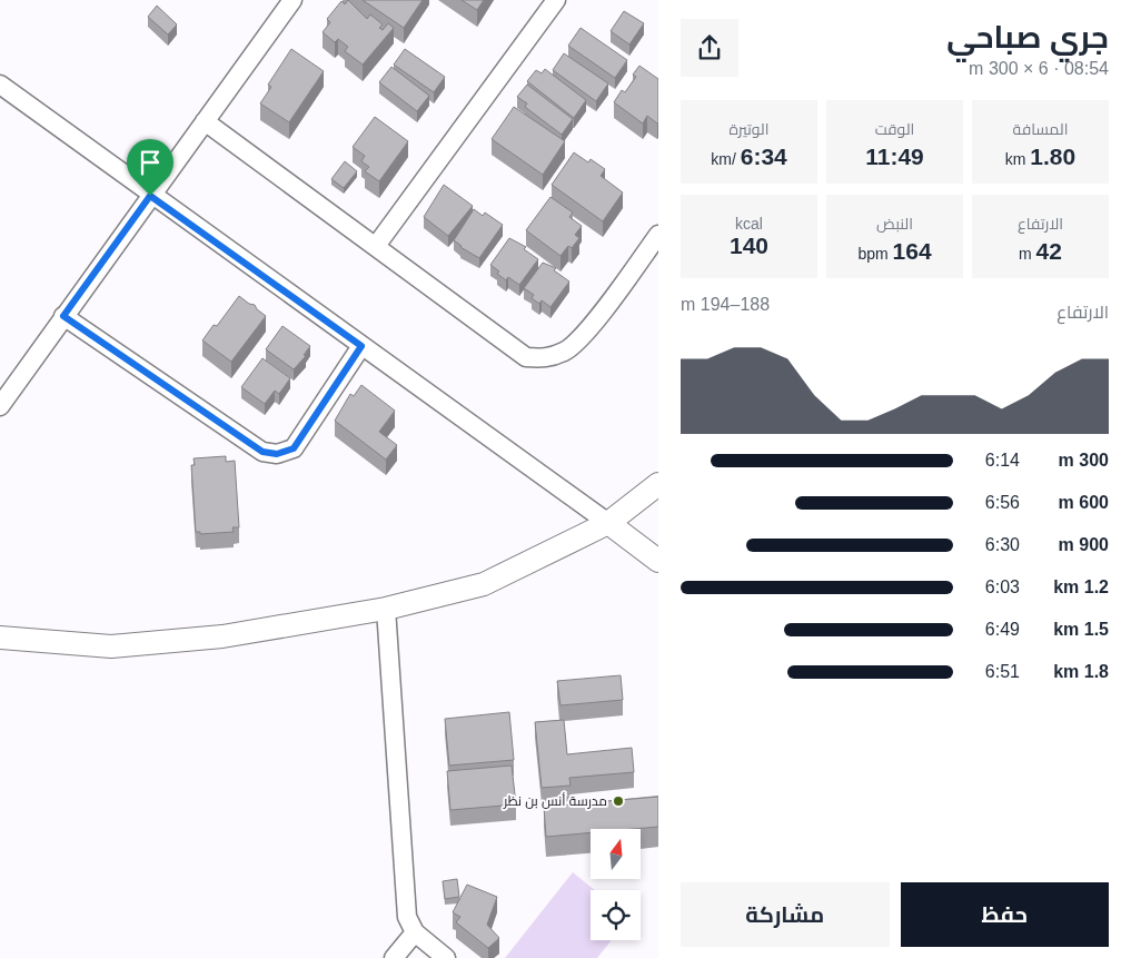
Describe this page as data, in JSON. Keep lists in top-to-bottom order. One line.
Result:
{"places":["مدرسة أنس بن نظر"],"north":"top","page":{"heading":["جري صباحي","08:54 · 6 × 300 m"],"stats":[["المسافة","1.80 km"],["الوقت","11:49"],["الوتيرة","6:34 /km"],["الارتفاع","42 m"],["النبض","164 bpm"],["kcal","140"]],"chart":["الارتفاع","188–194 m"],"list":[{"name":"300 m","note":"6:14"},{"name":"600 m","note":"6:56"},{"name":"900 m","note":"6:30"},{"name":"1.2 km","note":"6:03"},{"name":"1.5 km","note":"6:49"},{"name":"1.8 km","note":"6:51"}],"buttons":["حفظ","مشاركة"]}}
